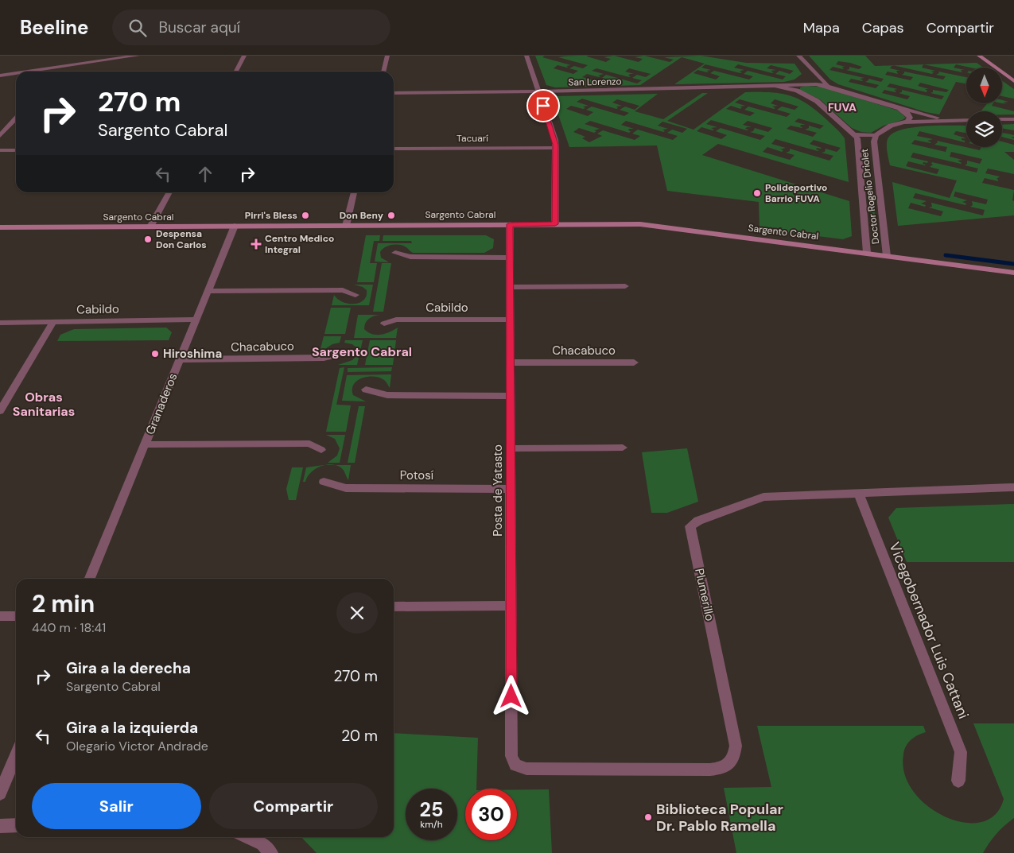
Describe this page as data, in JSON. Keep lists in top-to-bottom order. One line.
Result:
{"streets":{"main road":["Sargento Cabral"],"street":["San Lorenzo","Tacuarí","Doctor Rogelio Driolet","Cabildo","Chacabuco","Granaderos","Potosí","Posta de Yatasto","Plumerillo","Vicegobernador Luis Cattani"]},"crossings":[["Doctor Rogelio Driolet","Sargento Cabral"],["Sargento Cabral","Granaderos"],["Sargento Cabral","Posta de Yatasto"],["Cabildo","Granaderos"],["Cabildo","Posta de Yatasto"],["Chacabuco","Granaderos"],["Chacabuco","Posta de Yatasto"],["Potosí","Posta de Yatasto"],["Posta de Yatasto","Plumerillo"],["Plumerillo","Vicegobernador Luis Cattani"]],"districts":["FUVA","Sargento Cabral","Obras Sanitarias"],"places":{"other":["Polideportivo Barrio FUVA","Pirri's Bless","Don Beny","Despensa Don Carlos","Hiroshima","Biblioteca Popular Dr. Pablo Ramella"],"health":["Centro Medico Integral"]},"north":"bottom","page":{"header":"Beeline","search":"Buscar aquí","nav":["Mapa","Capas","Compartir"],"turn":["270 m","Sargento Cabral"],"heading":["2 min","440 m · 18:41"],"list":[{"name":"Gira a la derecha","note":"Sargento Cabral","value":"270 m"},{"name":"Gira a la izquierda","note":"Olegario Victor Andrade","value":"20 m"}],"buttons":["Salir","Compartir"],"speed":"25 km/h","limit":"30"}}
